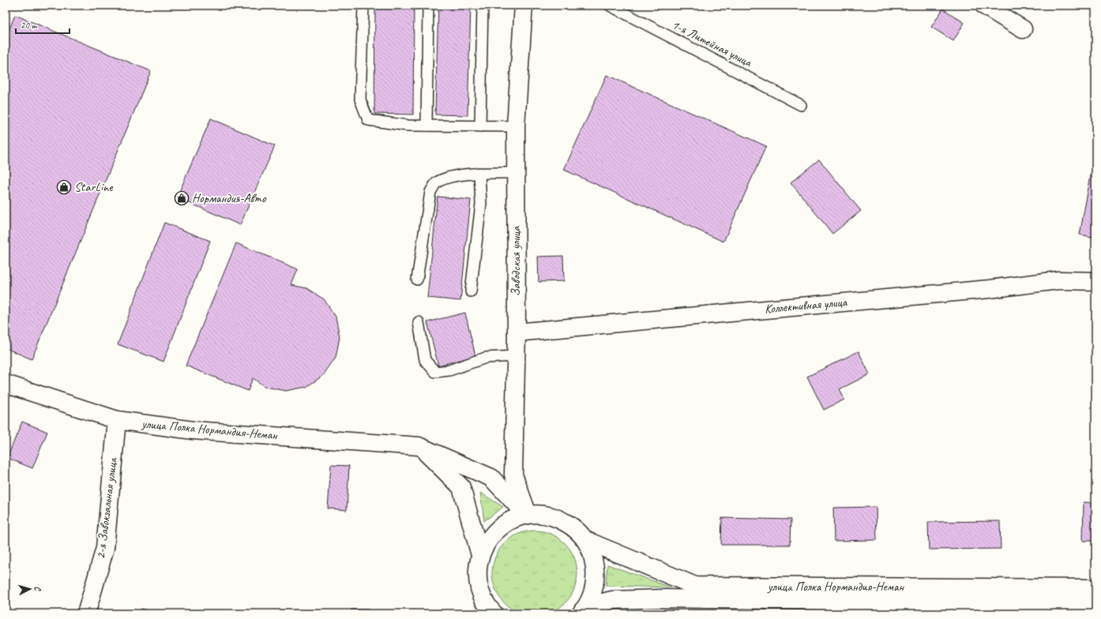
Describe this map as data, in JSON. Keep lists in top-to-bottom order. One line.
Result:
{"streets":{"street":["Заводская улица","Коллективная улица","улица Полка Нормандия-Неман","2-я Завокзальная улица"],"lane":["1-я Литейная улица"]},"crossings":[["Заводская улица","Коллективная улица"],["Заводская улица","улица Полка Нормандия-Неман"],["улица Полка Нормандия-Неман","2-я Завокзальная улица"]],"places":{"shop":["StarLine","Нормандия-Авто"]},"scale_bar":"20 m","north":"right"}
